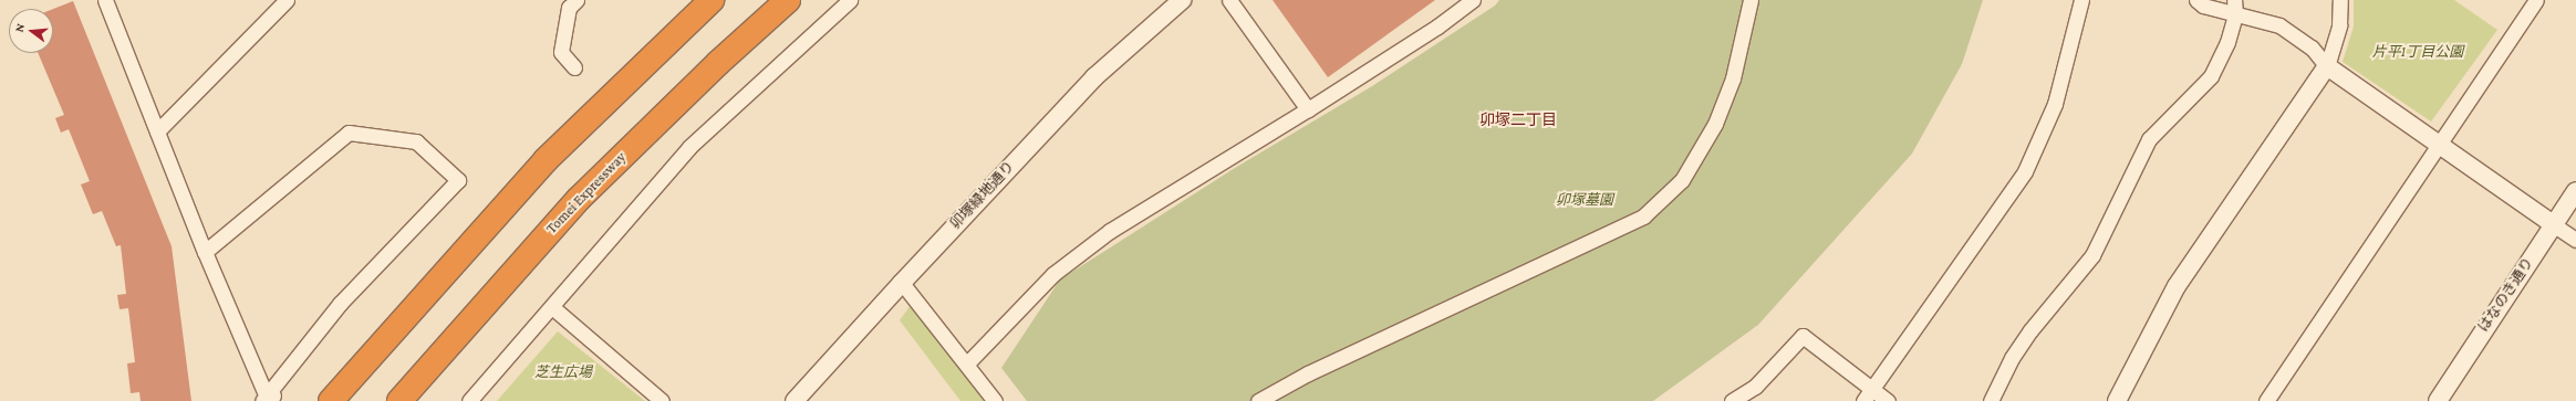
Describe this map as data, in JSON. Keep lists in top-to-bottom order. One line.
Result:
{"streets":{"highway":["Tomei Expressway"],"street":["卯塚緑地通り","はなのき通り"]},"districts":["卯塚二丁目"],"parks":["片平1丁目公園","卯塚墓園","芝生広場"],"north":"left"}
